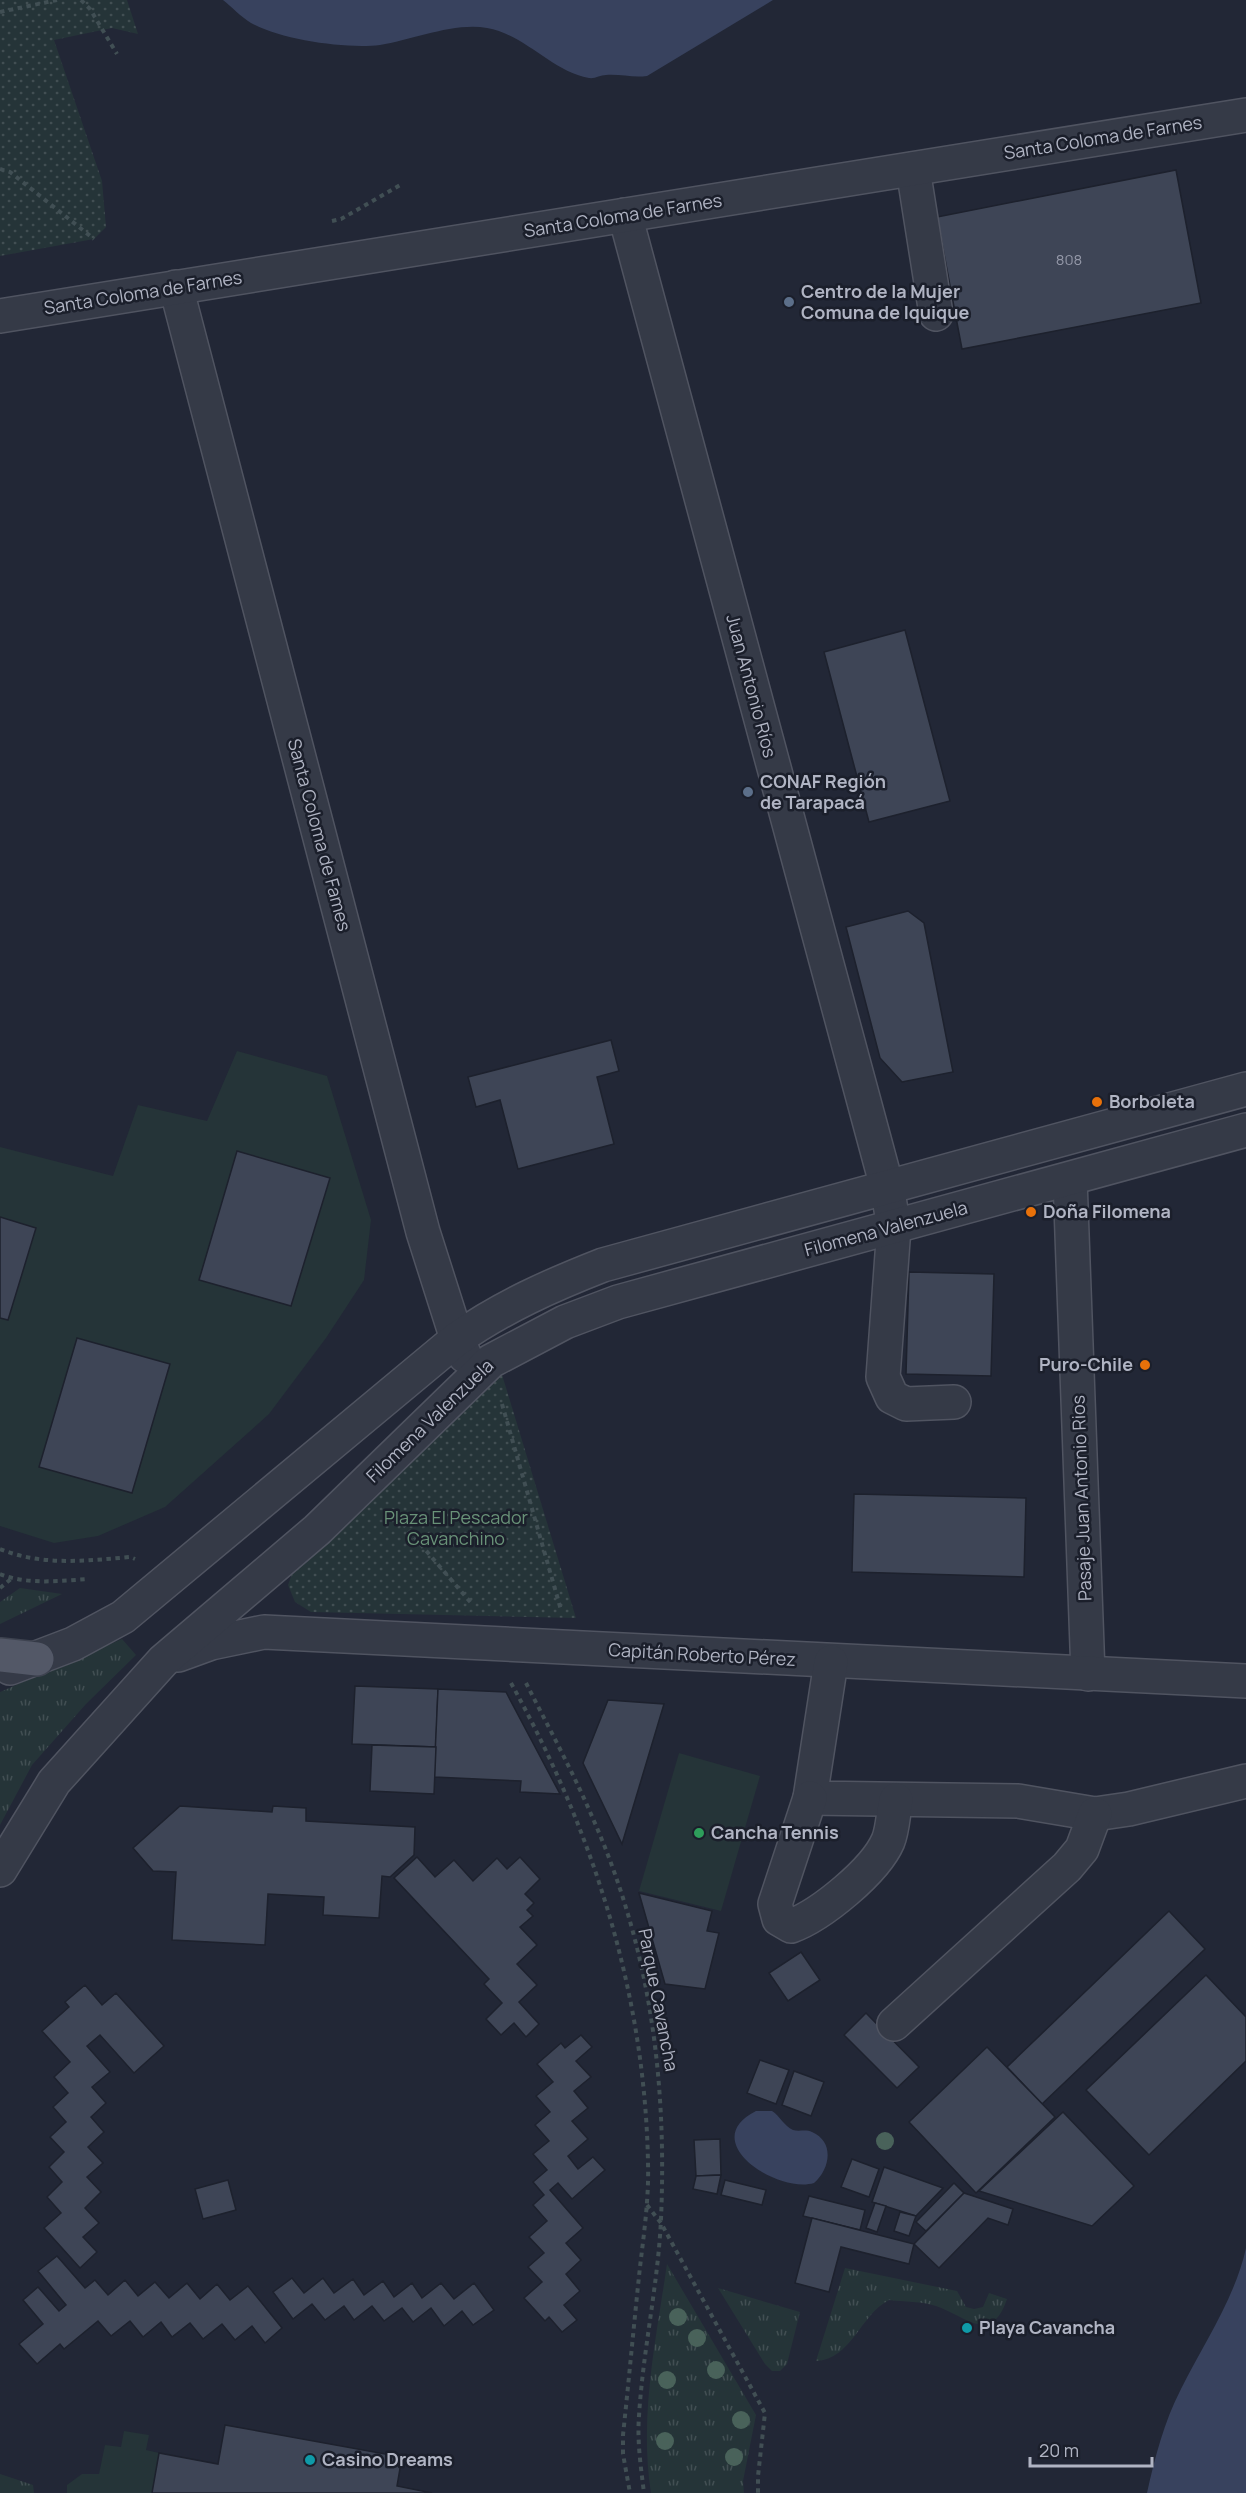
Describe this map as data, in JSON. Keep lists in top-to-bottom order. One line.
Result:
{"streets":{"street":["Santa Coloma de Farnes","Juan Antonio Ríos","Santa Coloma de Fames","Filomena Valenzuela","Pasaje Juan Antonio Rios","Capitán Roberto Pérez"],"path":["Parque Cavancha"]},"crossings":[["Santa Coloma de Farnes","Juan Antonio Ríos"],["Santa Coloma de Farnes","Santa Coloma de Fames"],["Juan Antonio Ríos","Filomena Valenzuela"],["Santa Coloma de Fames","Filomena Valenzuela"],["Filomena Valenzuela","Pasaje Juan Antonio Rios"],["Filomena Valenzuela","Capitán Roberto Pérez"],["Pasaje Juan Antonio Rios","Capitán Roberto Pérez"],["Capitán Roberto Pérez","Parque Cavancha"]],"parks":["Plaza El Pescador Cavanchino"],"places":["Centro de la Mujer Comuna de Iquique","CONAF Región de Tarapacá","Borboleta","Doña Filomena","Puro-Chile","Cancha Tennis","Playa Cavancha","Casino Dreams"],"house_numbers":["808"],"scale_bar":"20 m"}
